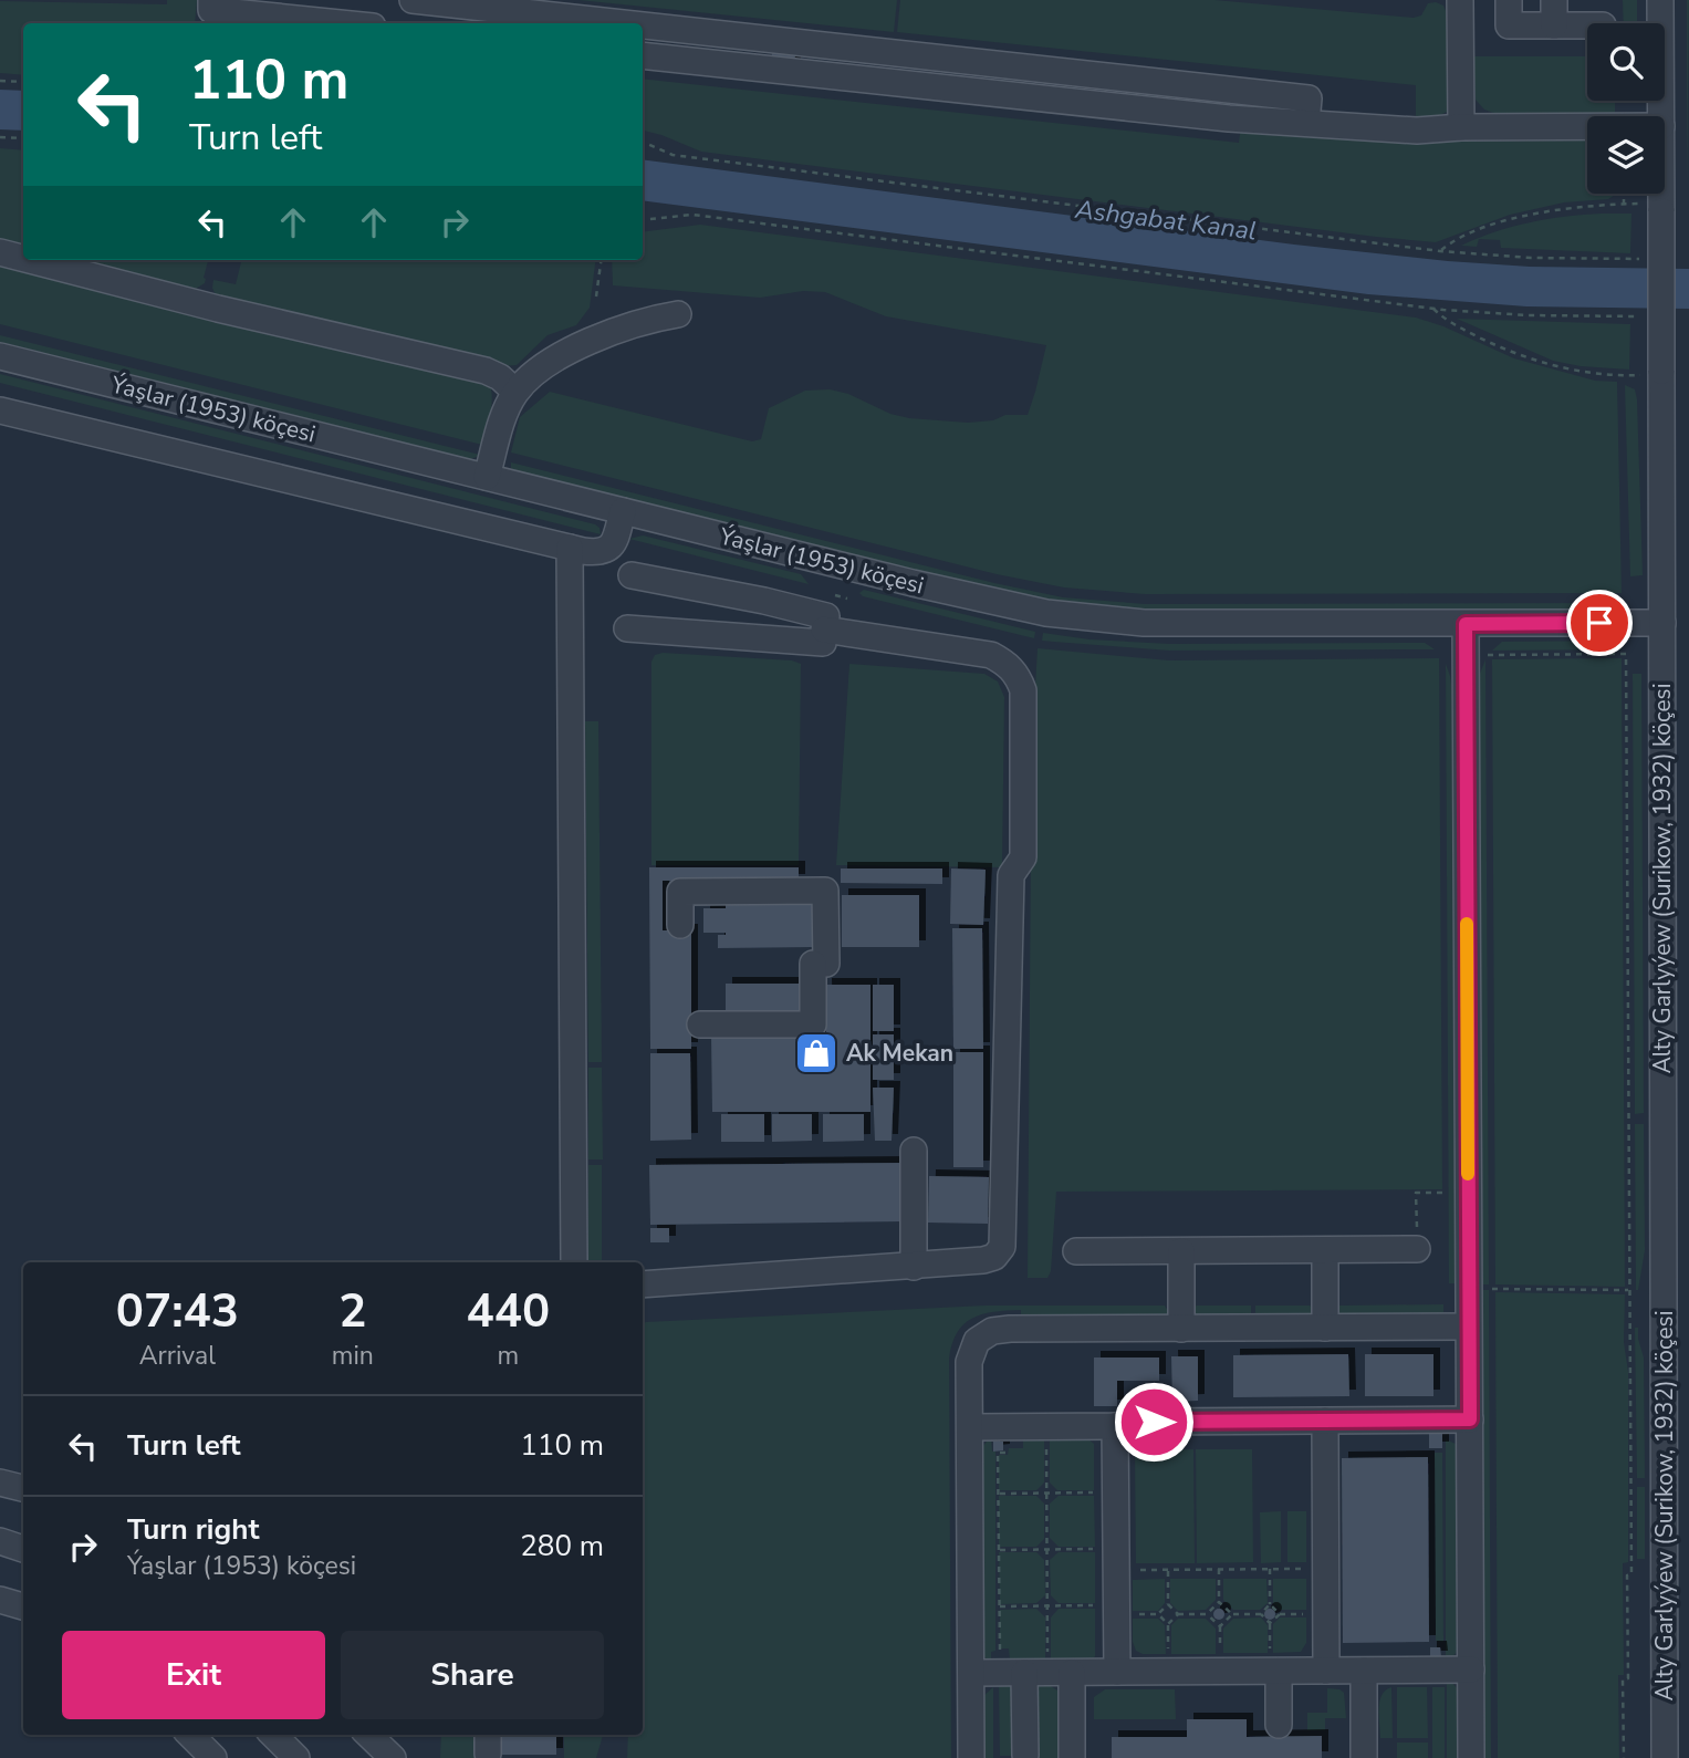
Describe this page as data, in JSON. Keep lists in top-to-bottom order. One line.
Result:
{"streets":{"street":["Ýaşlar (1953) köçesi","Alty Garlyýew (Surikow, 1932) köçesi"]},"crossings":[["Ýaşlar (1953) köçesi","Alty Garlyýew (Surikow, 1932) köçesi"]],"water":["Ashgabat Kanal"],"places":{"shop":["Ak Mekan"]},"page":{"turn":["110 m","Turn left"],"eta":["07:43","Arrival","2","min","440","m"],"list":[{"name":"Turn left","value":"110 m"},{"name":"Turn right","note":"Ýaşlar (1953) köçesi","value":"280 m"}],"buttons":["Exit","Share"]}}
